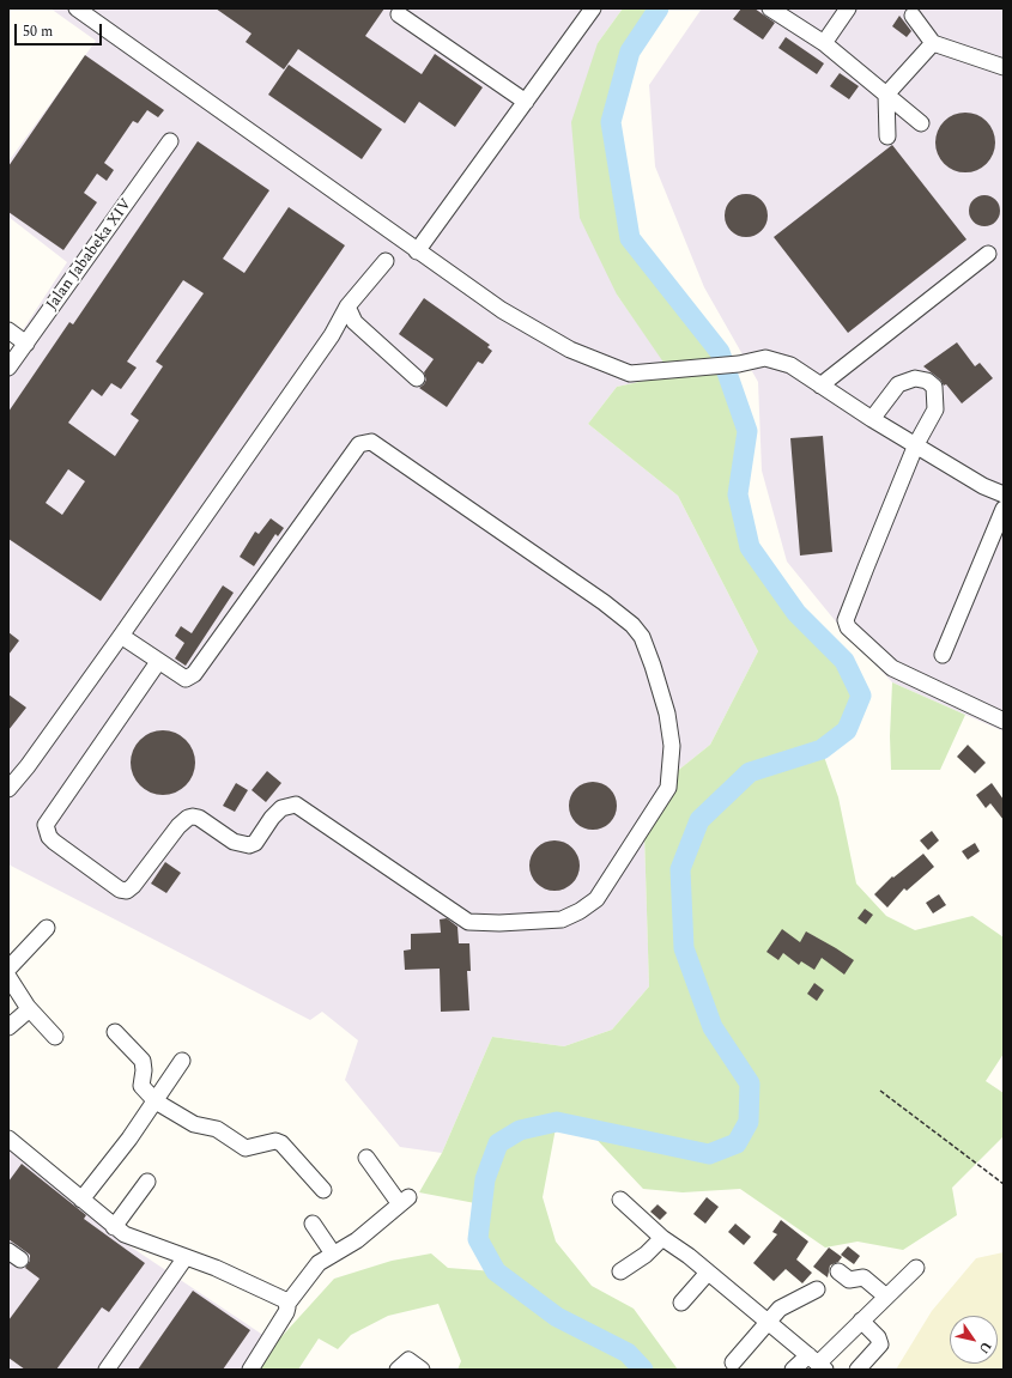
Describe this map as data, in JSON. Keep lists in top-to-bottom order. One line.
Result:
{"streets":{"street":["Jalan Jababeka XIV"]},"scale_bar":"50 m","north":"bottom right"}
